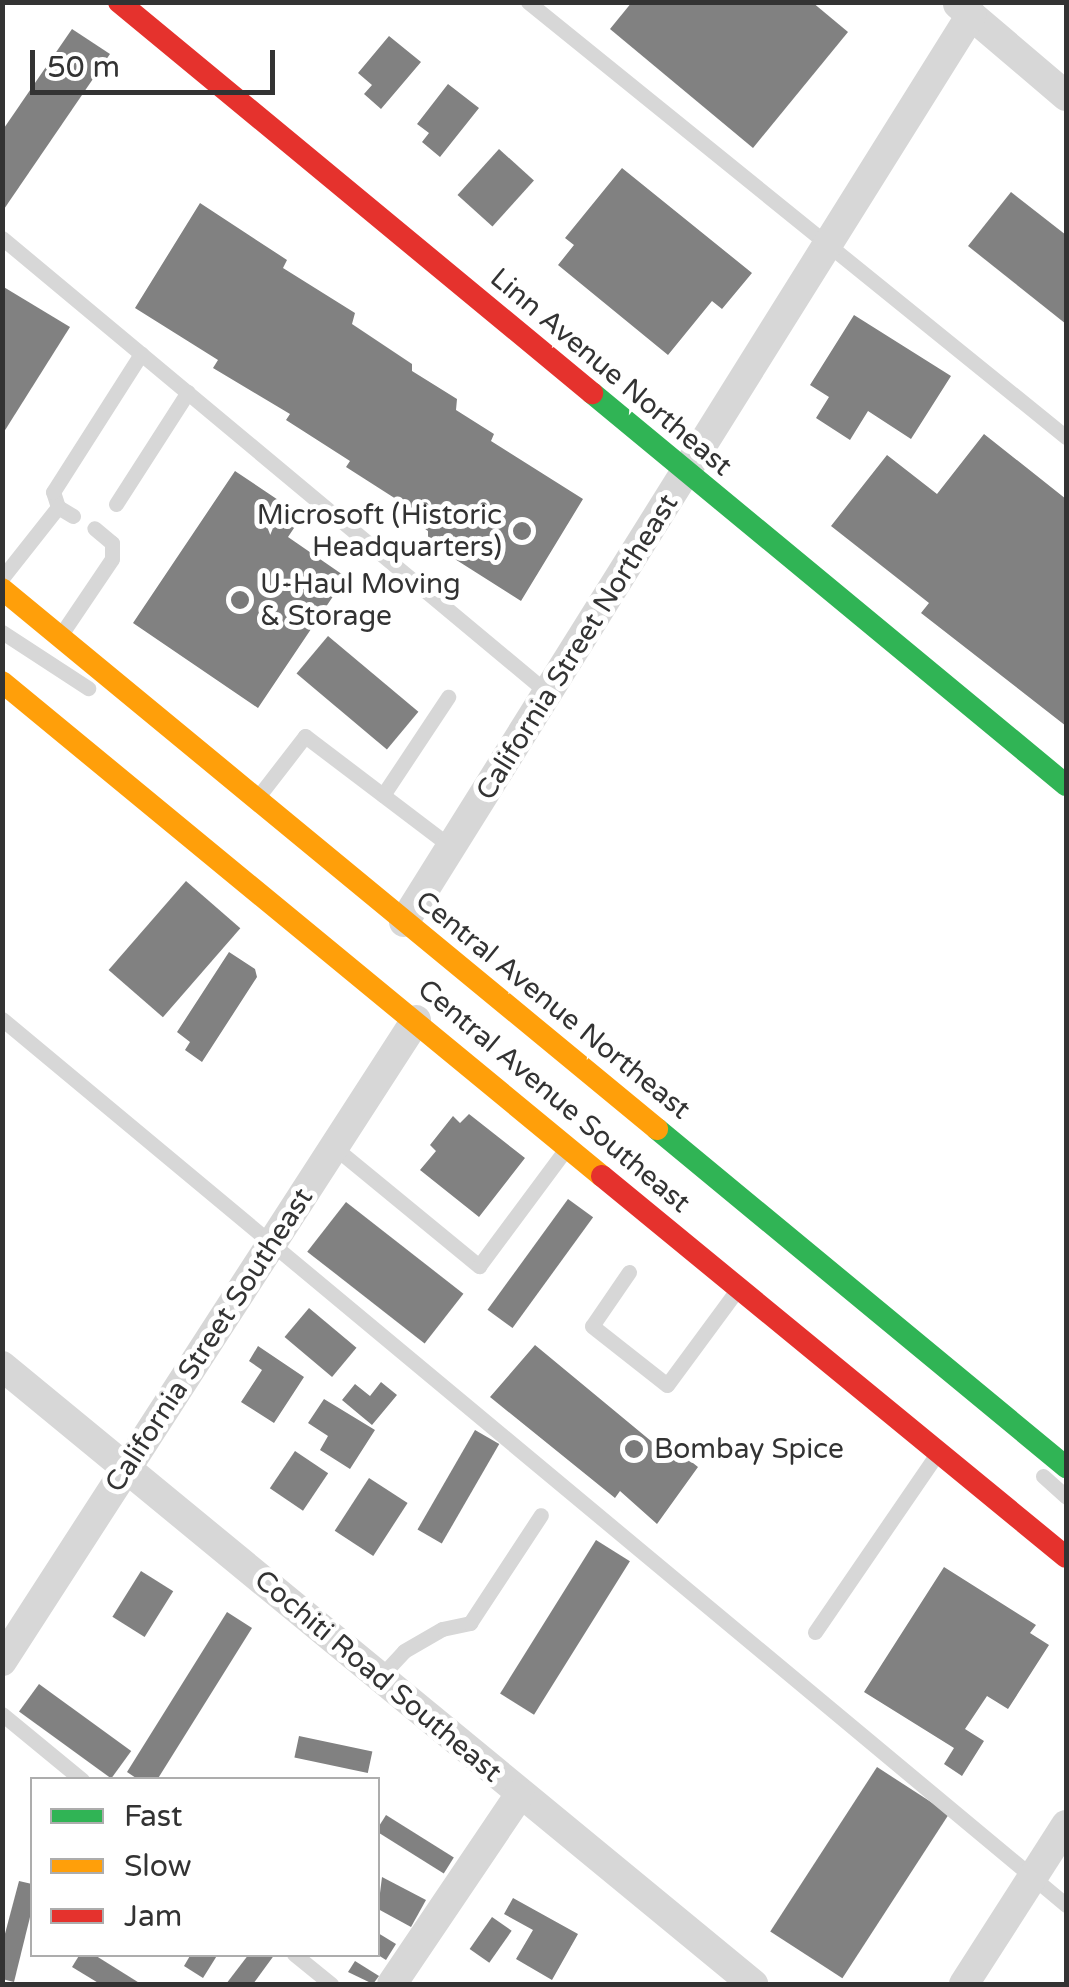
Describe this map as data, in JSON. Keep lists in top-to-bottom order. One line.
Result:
{"streets":{"main road":["Linn Avenue Northeast","Central Avenue Northeast","Central Avenue Southeast"],"street":["California Street Northeast","California Street Southeast","Cochiti Road Southeast"]},"crossings":[["Linn Avenue Northeast","California Street Northeast"],["California Street Northeast","Central Avenue Northeast"],["Central Avenue Southeast","California Street Southeast"],["California Street Southeast","Cochiti Road Southeast"]],"places":["Microsoft (Historic Headquarters)","U-Haul Moving & Storage","Bombay Spice"],"legend":["Fast","Slow","Jam"],"scale_bar":"50 m"}
